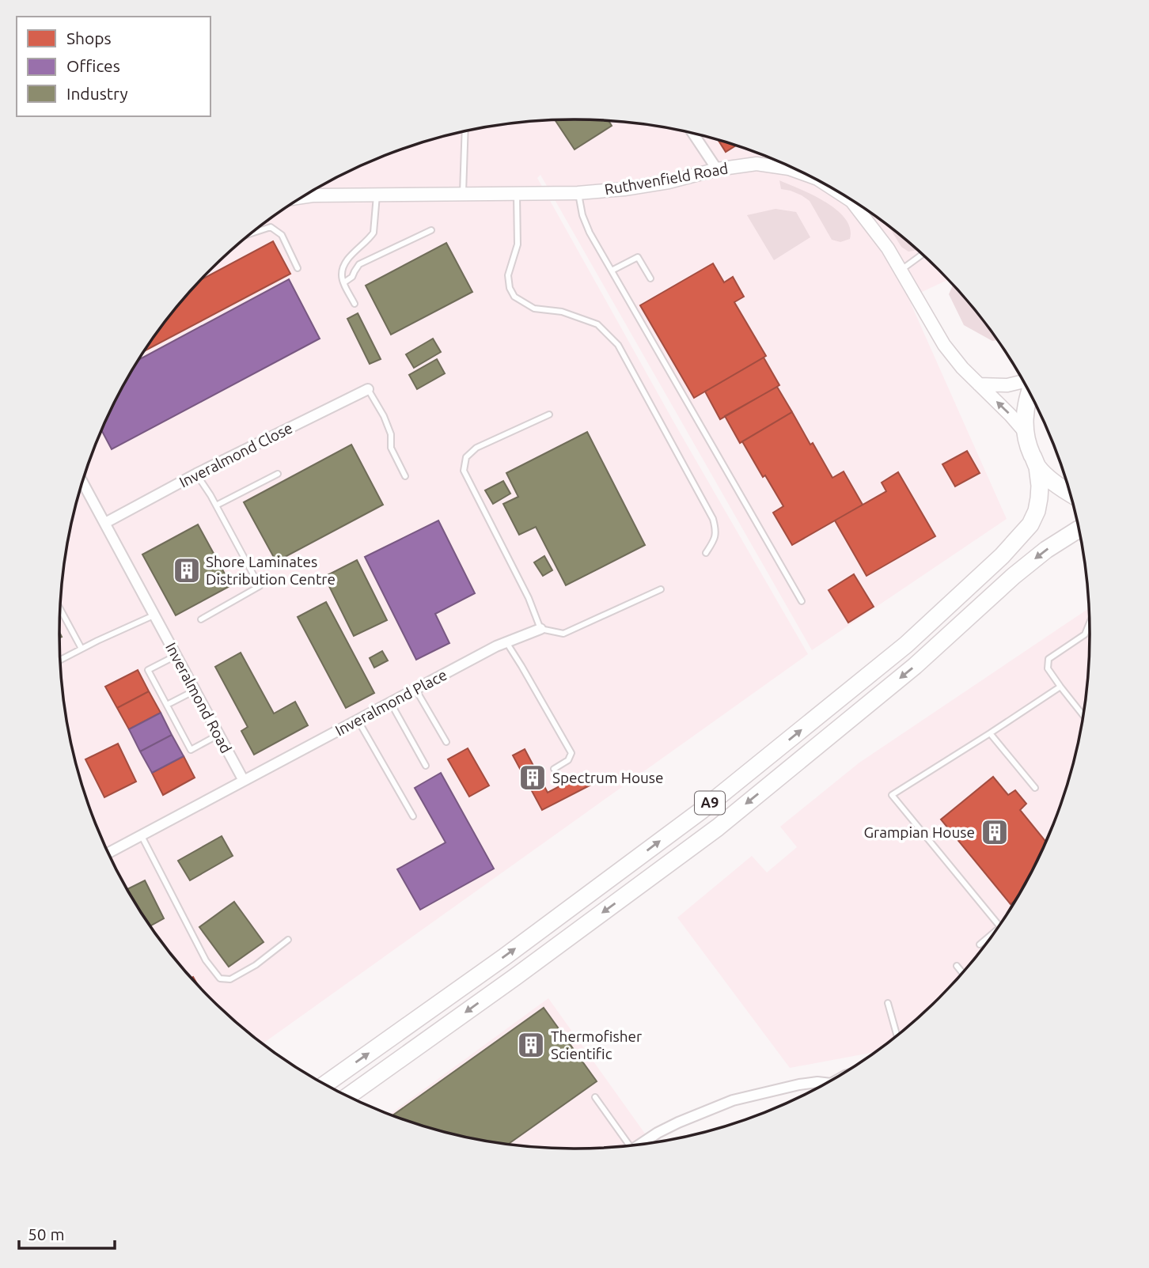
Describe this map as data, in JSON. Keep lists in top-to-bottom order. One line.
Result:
{"streets":{"highway":["A9"],"street":["Ruthvenfield Road","Inveralmond Close","Inveralmond Road","Inveralmond Place"]},"crossings":[["Inveralmond Close","Inveralmond Road"],["Inveralmond Road","Inveralmond Place"]],"places":{"building":["Shore Laminates Distribution Centre","Spectrum House","Grampian House","Thermofisher Scientific"]},"legend":["Shops","Offices","Industry"],"scale_bar":"50 m"}
